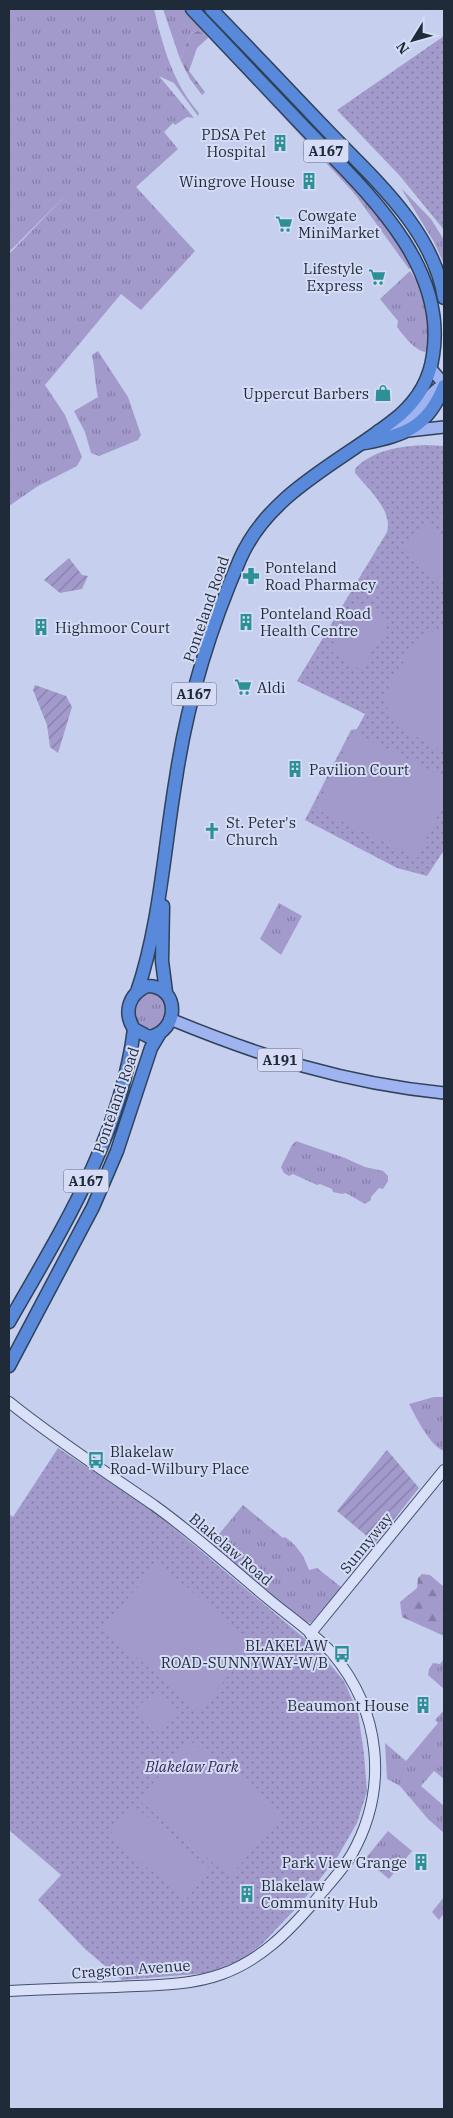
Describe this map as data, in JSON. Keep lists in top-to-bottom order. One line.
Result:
{"streets":{"highway":["A167","Ponteland Road"],"main road":["A191"],"street":["Sunnyway","Blakelaw Road","Cragston Avenue"]},"crossings":[["A167","Ponteland Road"],["A167","A191"],["Ponteland Road","A191"],["Sunnyway","Blakelaw Road"],["Blakelaw Road","Cragston Avenue"]],"parks":["Blakelaw Park"],"places":{"building":["PDSA Pet Hospital","Wingrove House","Ponteland Road Health Centre","Highmoor Court","Pavilion Court","Beaumont House","Park View Grange","Blakelaw Community Hub"],"supermarket":["Cowgate MiniMarket","Lifestyle Express","Aldi"],"shop":["Uppercut Barbers"],"pharmacy":["Ponteland Road Pharmacy"],"church":["St. Peter's Church"],"bus stop":["Blakelaw Road-Wilbury Place","BLAKELAW ROAD-SUNNYWAY-W/B"]},"north":"bottom left"}
